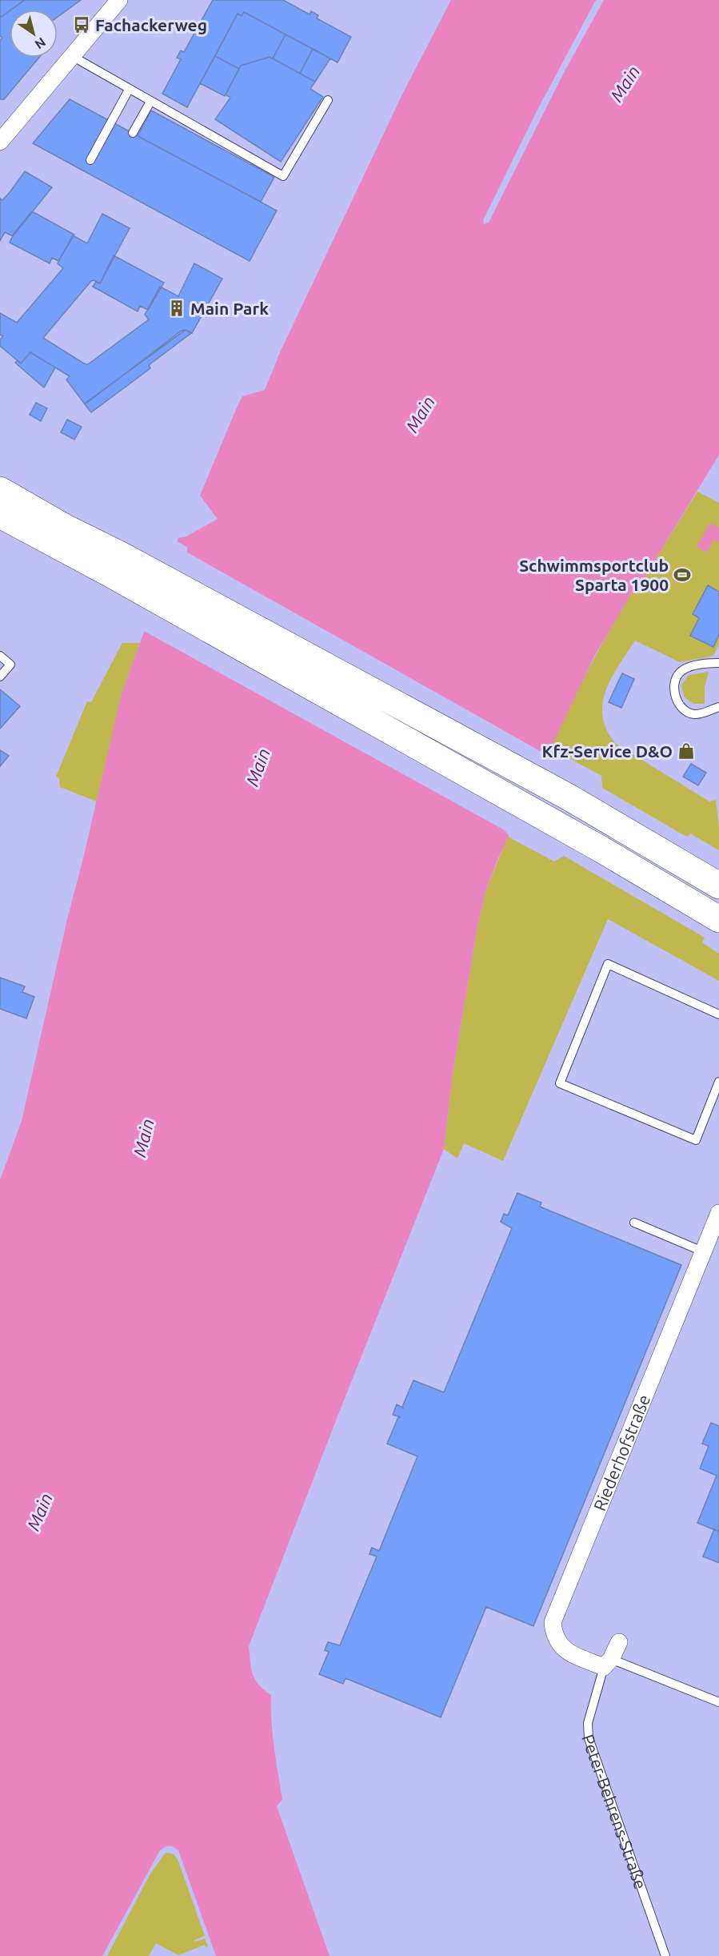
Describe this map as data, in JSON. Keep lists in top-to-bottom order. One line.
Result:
{"streets":{"street":["Riederhofstraße","Peter-Behrens-Straße"]},"crossings":[["Riederhofstraße","Peter-Behrens-Straße"]],"water":["Main"],"places":{"bus stop":["Fachackerweg"],"building":["Main Park"],"sports":["Schwimmsportclub Sparta 1900"],"shop":["Kfz-Service D&O"]},"north":"bottom right"}
